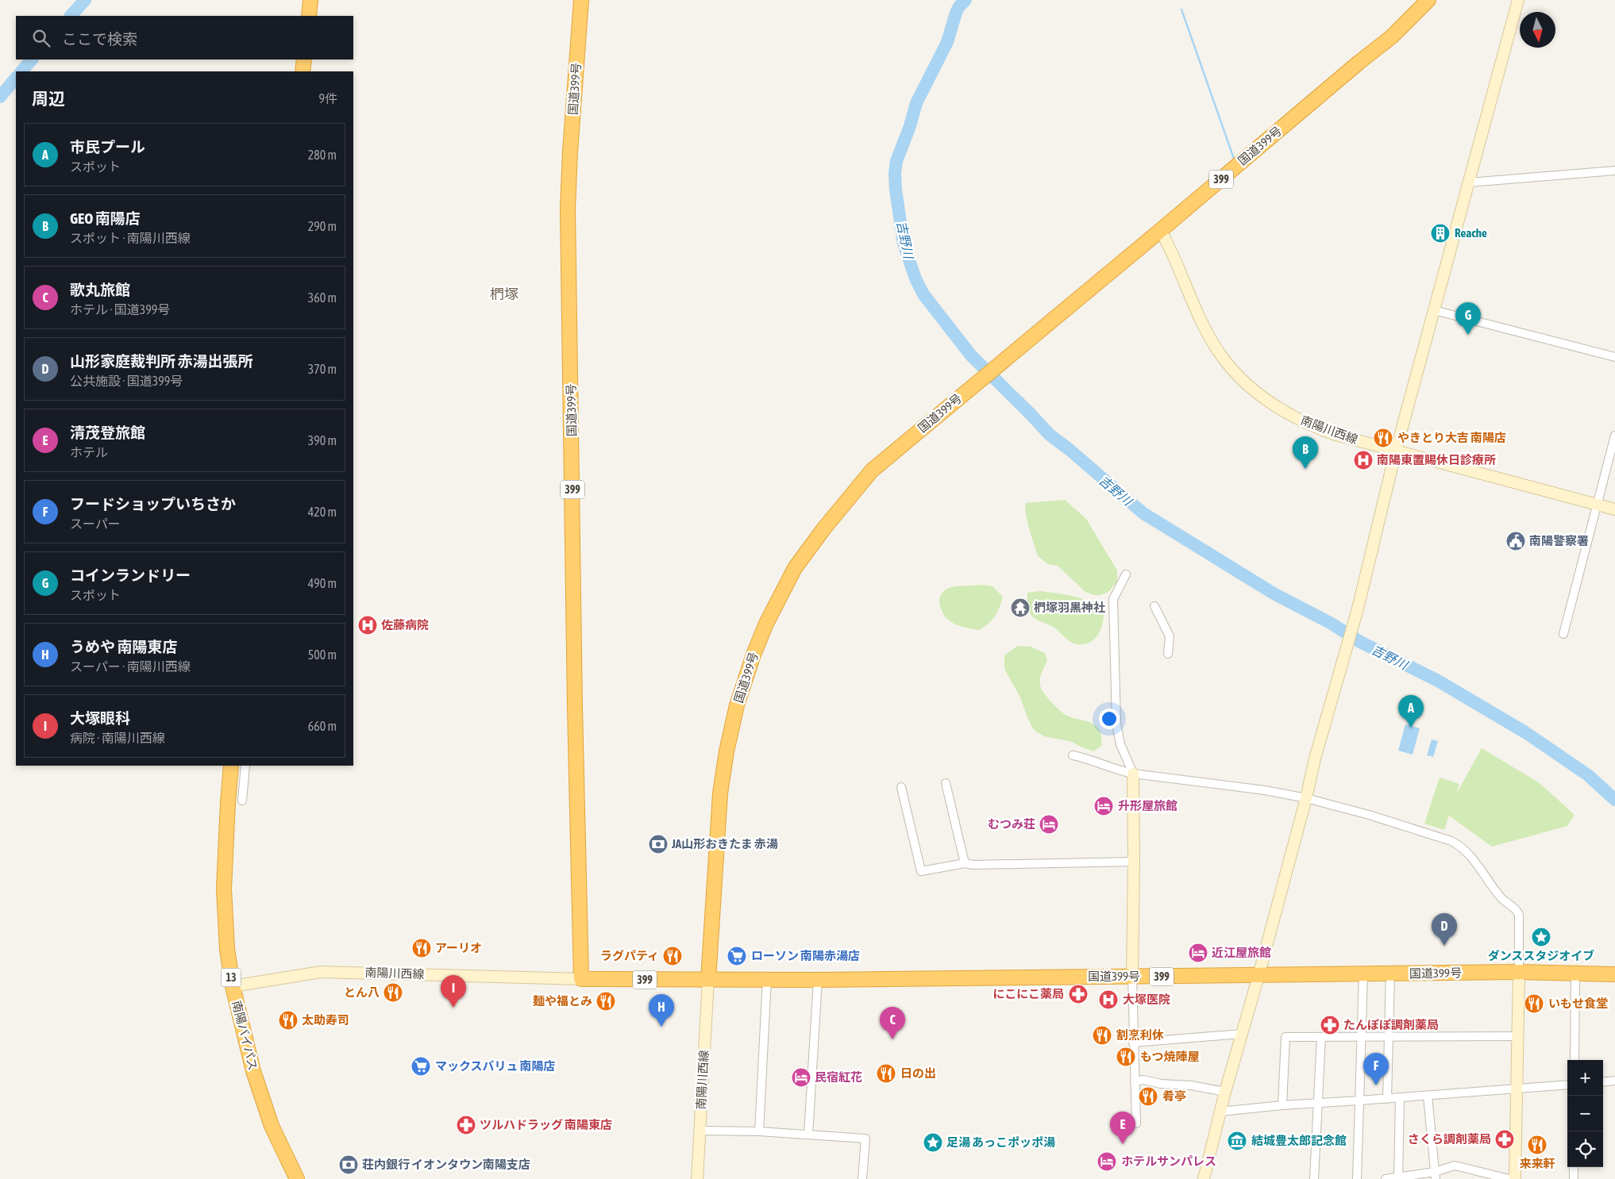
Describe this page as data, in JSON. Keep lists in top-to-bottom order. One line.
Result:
{"streets":{"highway":["国道399号","399","13","南陽バイパス"],"street":["南陽川西線"]},"crossings":[["国道399号","南陽川西線"],["南陽川西線","南陽バイパス"]],"districts":["椚塚"],"water":["吉野川"],"places":{"building":["Reache"],"restaurant":["やきとり大吉 南陽店","アーリオ","ラグパティ","とん八","麺や福とみ","いもせ食堂","太助寿司","割烹利休","もつ焼陣屋","日の出","肴亭","来来軒"],"hospital":["南陽東置賜休日診療所","佐藤病院","大塚医院"],"public building":["南陽警察署"],"temple":["椚塚羽黒神社"],"hotel":["升形屋旅館","むつみ荘","近江屋旅館","民宿紅花","ホテルサンパレス"],"bank":["JA山形おきたま 赤湯","荘内銀行 イオンタウン南陽支店"],"place":["ダンススタジオイブ","足湯 あっこポッポ湯"],"supermarket":["ローソン 南陽赤湯店","マックスバリュ 南陽店"],"pharmacy":["にこにこ薬局","たんぽぽ調剤薬局","ツルハドラッグ 南陽東店","さくら調剤薬局"],"museum":["結城豊太郎記念館"]},"north":"bottom","page":{"search":"ここで検索","heading":["周辺","9件"],"list":[{"mark":"A","name":"市民プール","note":"スポット","value":"280 m"},{"mark":"B","name":"GEO 南陽店","note":"スポット · 南陽川西線","value":"290 m"},{"mark":"C","name":"歌丸旅館","note":"ホテル · 国道399号","value":"360 m"},{"mark":"D","name":"山形家庭裁判所 赤湯出張所","note":"公共施設 · 国道399号","value":"370 m"},{"mark":"E","name":"清茂登旅館","note":"ホテル","value":"390 m"},{"mark":"F","name":"フードショップいちさか","note":"スーパー","value":"420 m"},{"mark":"G","name":"コインランドリー","note":"スポット","value":"490 m"},{"mark":"H","name":"うめや 南陽東店","note":"スーパー · 南陽川西線","value":"500 m"},{"mark":"I","name":"大塚眼科","note":"病院 · 南陽川西線","value":"660 m"}],"pins":["G","B","A","D","I","H","C","F","E"],"map_buttons":["+","−"]}}
